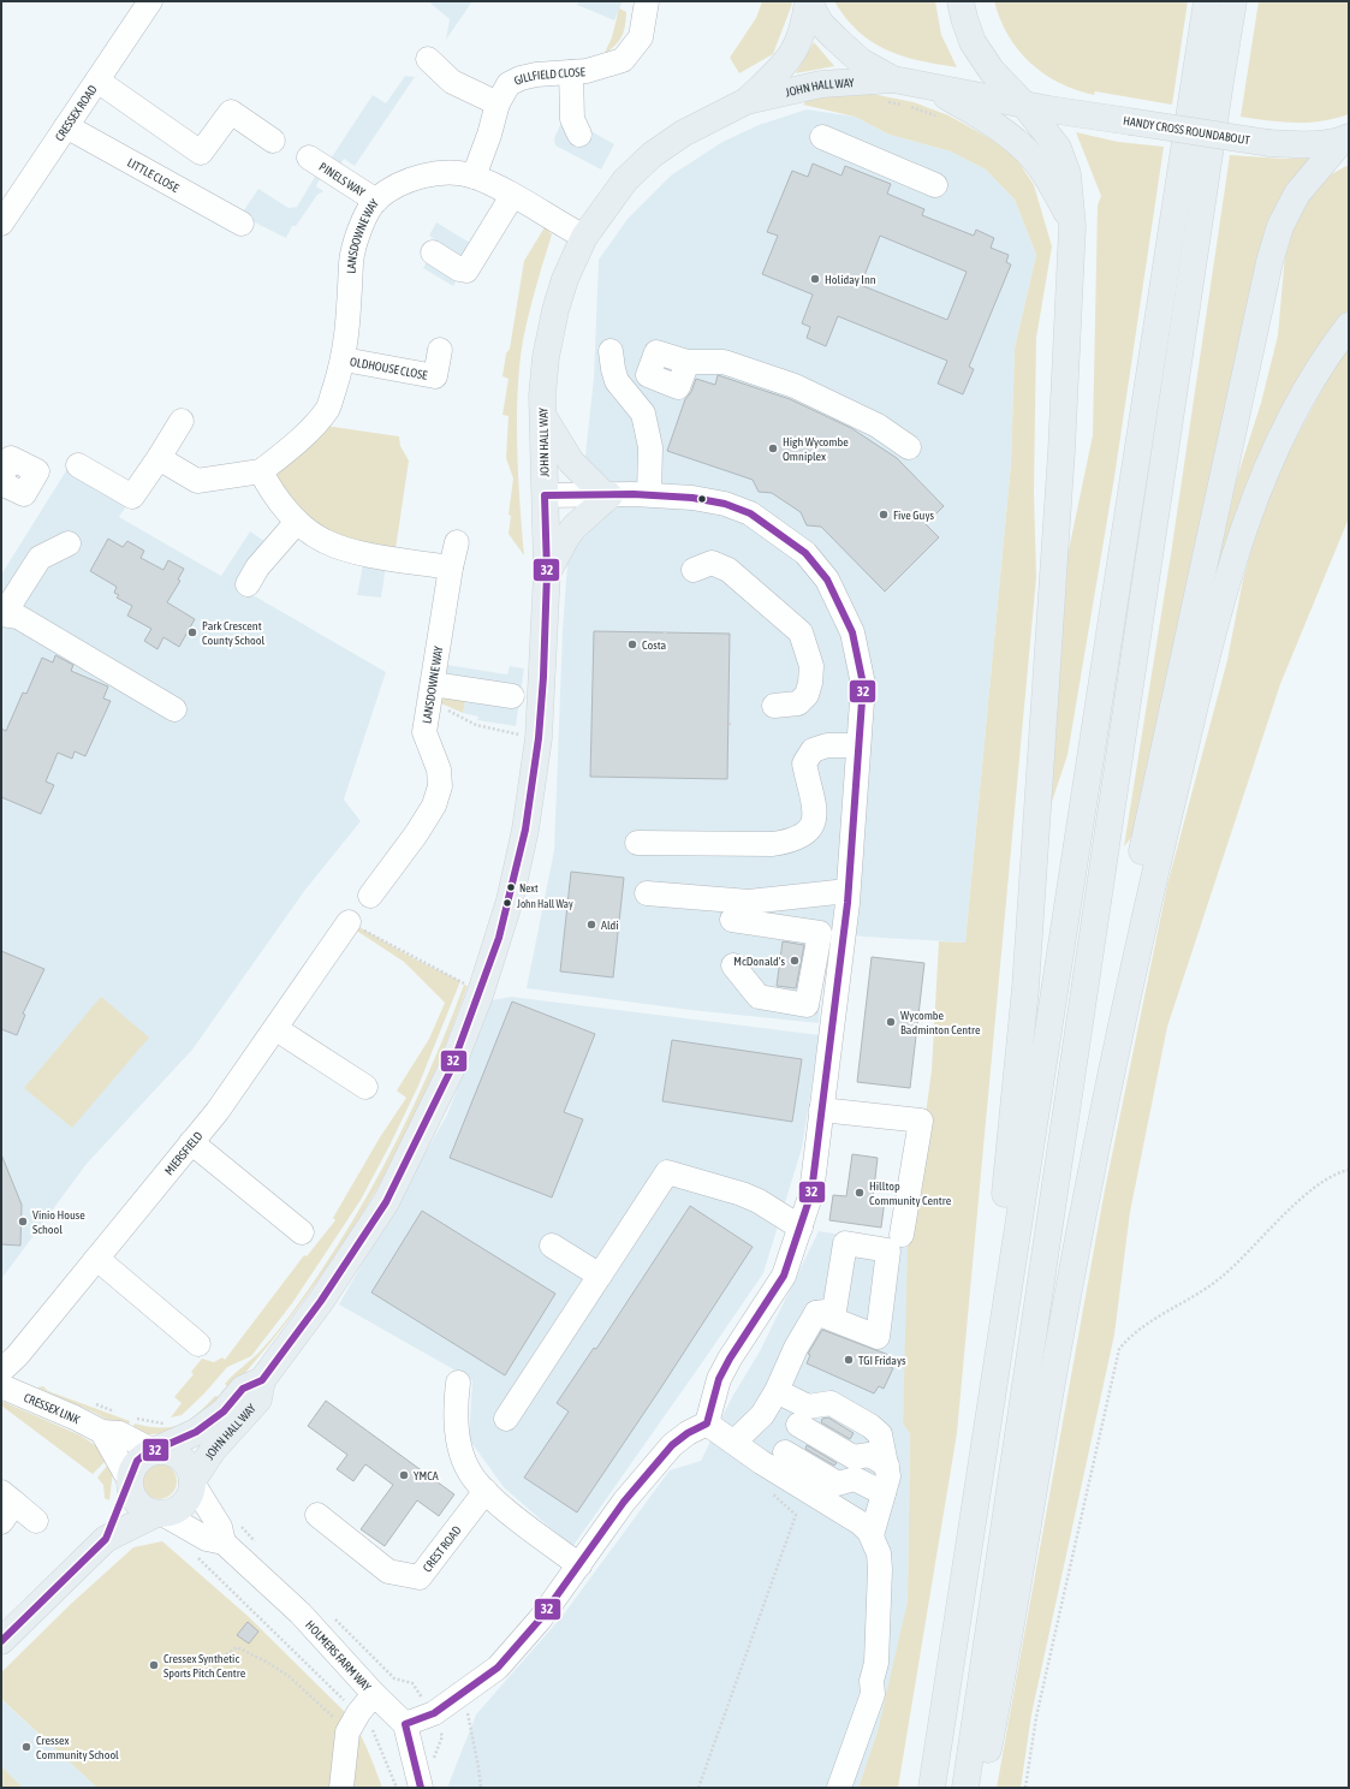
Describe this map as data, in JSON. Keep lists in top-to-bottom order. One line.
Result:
{"streets":{"highway":["JOHN HALL WAY","HANDY CROSS ROUNDABOUT"],"street":["GILLFIELD CLOSE","CRESSEX ROAD","LITTLE CLOSE","PINELS WAY","LANSDOWNE WAY","OLDHOUSE CLOSE","MIERSFIELD","CRESSEX LINK","CREST ROAD","HOLMERS FARM WAY"]},"crossings":[["GILLFIELD CLOSE","LANSDOWNE WAY"],["JOHN HALL WAY","HANDY CROSS ROUNDABOUT"],["JOHN HALL WAY","LANSDOWNE WAY"],["JOHN HALL WAY","CRESSEX LINK"],["JOHN HALL WAY","HOLMERS FARM WAY"],["CRESSEX ROAD","LITTLE CLOSE"],["PINELS WAY","LANSDOWNE WAY"],["LANSDOWNE WAY","OLDHOUSE CLOSE"],["CRESSEX LINK","HOLMERS FARM WAY"]],"places":["Holiday Inn","High Wycombe Omniplex","Five Guys","Park Crescent County School","Costa","Next","John Hall Way","Aldi","McDonald's","Wycombe Badminton Centre","Hilltop Community Centre","Vinio House School","TGI Fridays","YMCA","Cressex Synthetic Sports Pitch Centre","Cressex Community School"],"lines":["transit line 32"]}
